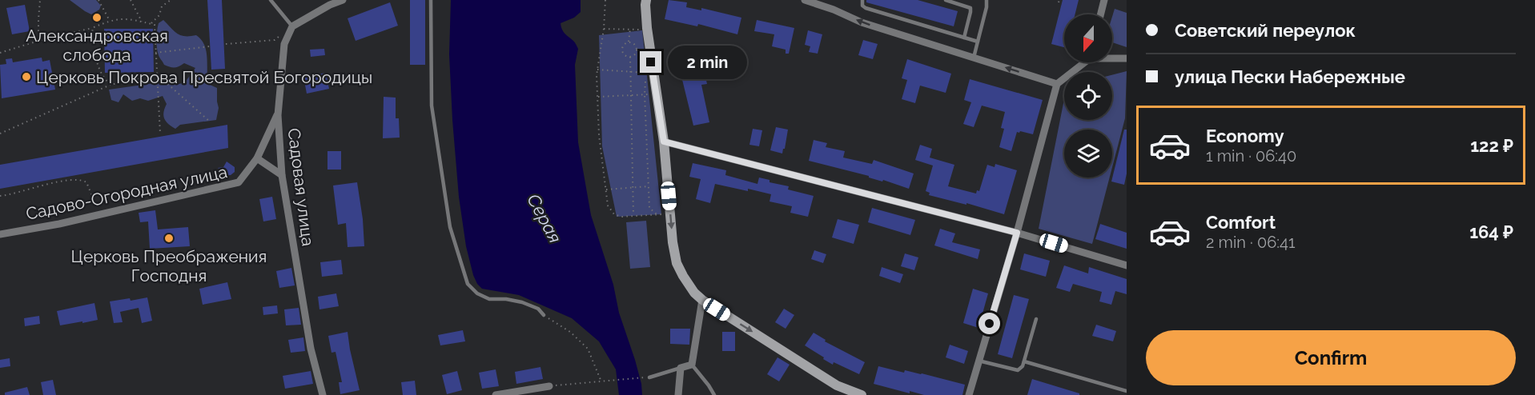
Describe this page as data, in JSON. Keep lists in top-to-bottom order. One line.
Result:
{"streets":{"street":["Садовая улица","Садово-Огородная улица"]},"crossings":[["Садовая улица","Садово-Огородная улица"]],"water":["Серая"],"places":["Александровская слобода","Церковь Покрова Пресвятой Богородицы","Церковь Преображения Господня"],"north":"bottom","page":{"banner":["Советский переулок","улица Пески Набережные"],"bubble":"2 min","list":[{"name":"Economy","note":"1 min · 06:40","value":"122 ₽"},{"name":"Comfort","note":"2 min · 06:41","value":"164 ₽"}],"buttons":"Confirm"}}
